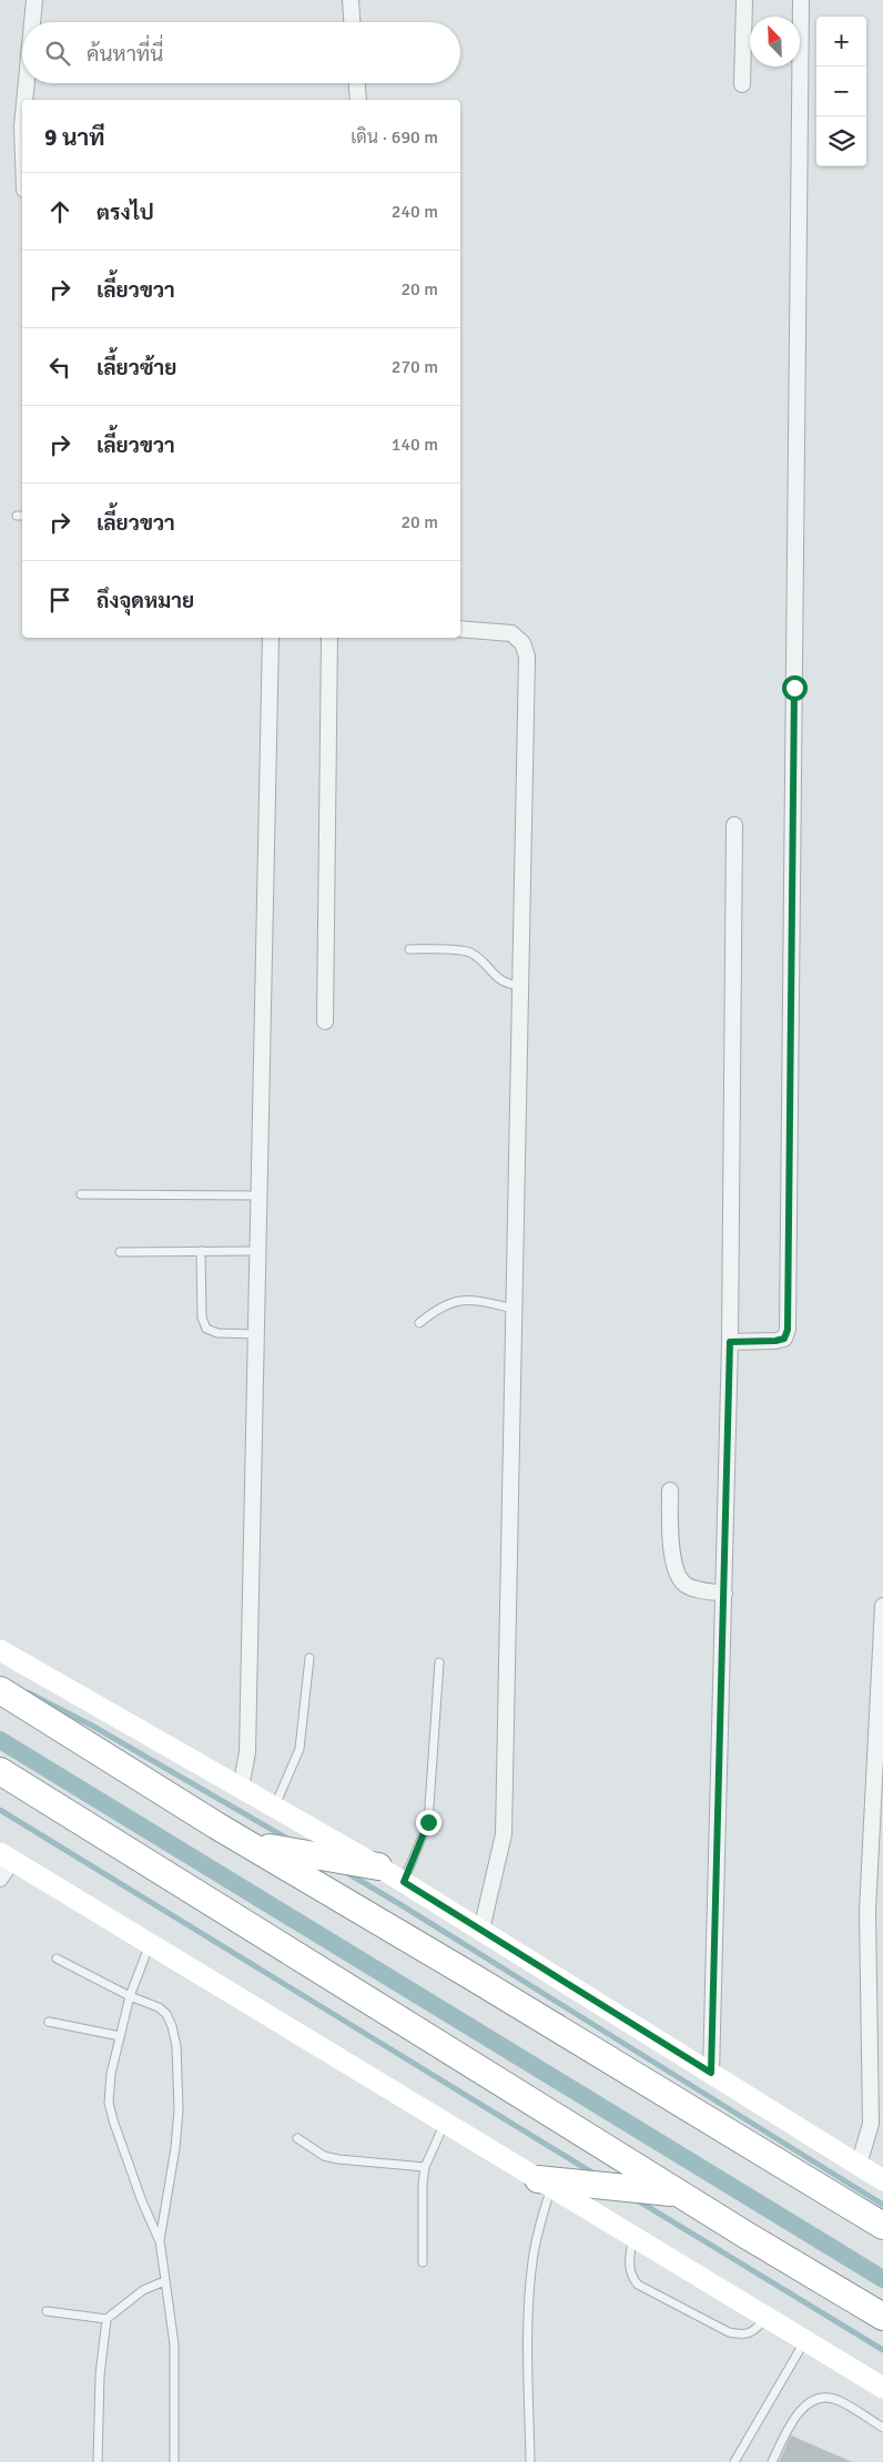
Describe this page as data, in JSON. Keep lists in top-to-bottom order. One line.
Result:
{"north":"top left","page":{"map_buttons":["+","−"],"search":"ค้นหาที่นี่","heading":["9 นาที","เดิน · 690 m"],"list":[["ตรงไป","240 m"],["เลี้ยวขวา","20 m"],["เลี้ยวซ้าย","270 m"],["เลี้ยวขวา","140 m"],["เลี้ยวขวา","20 m"],"ถึงจุดหมาย"]}}
